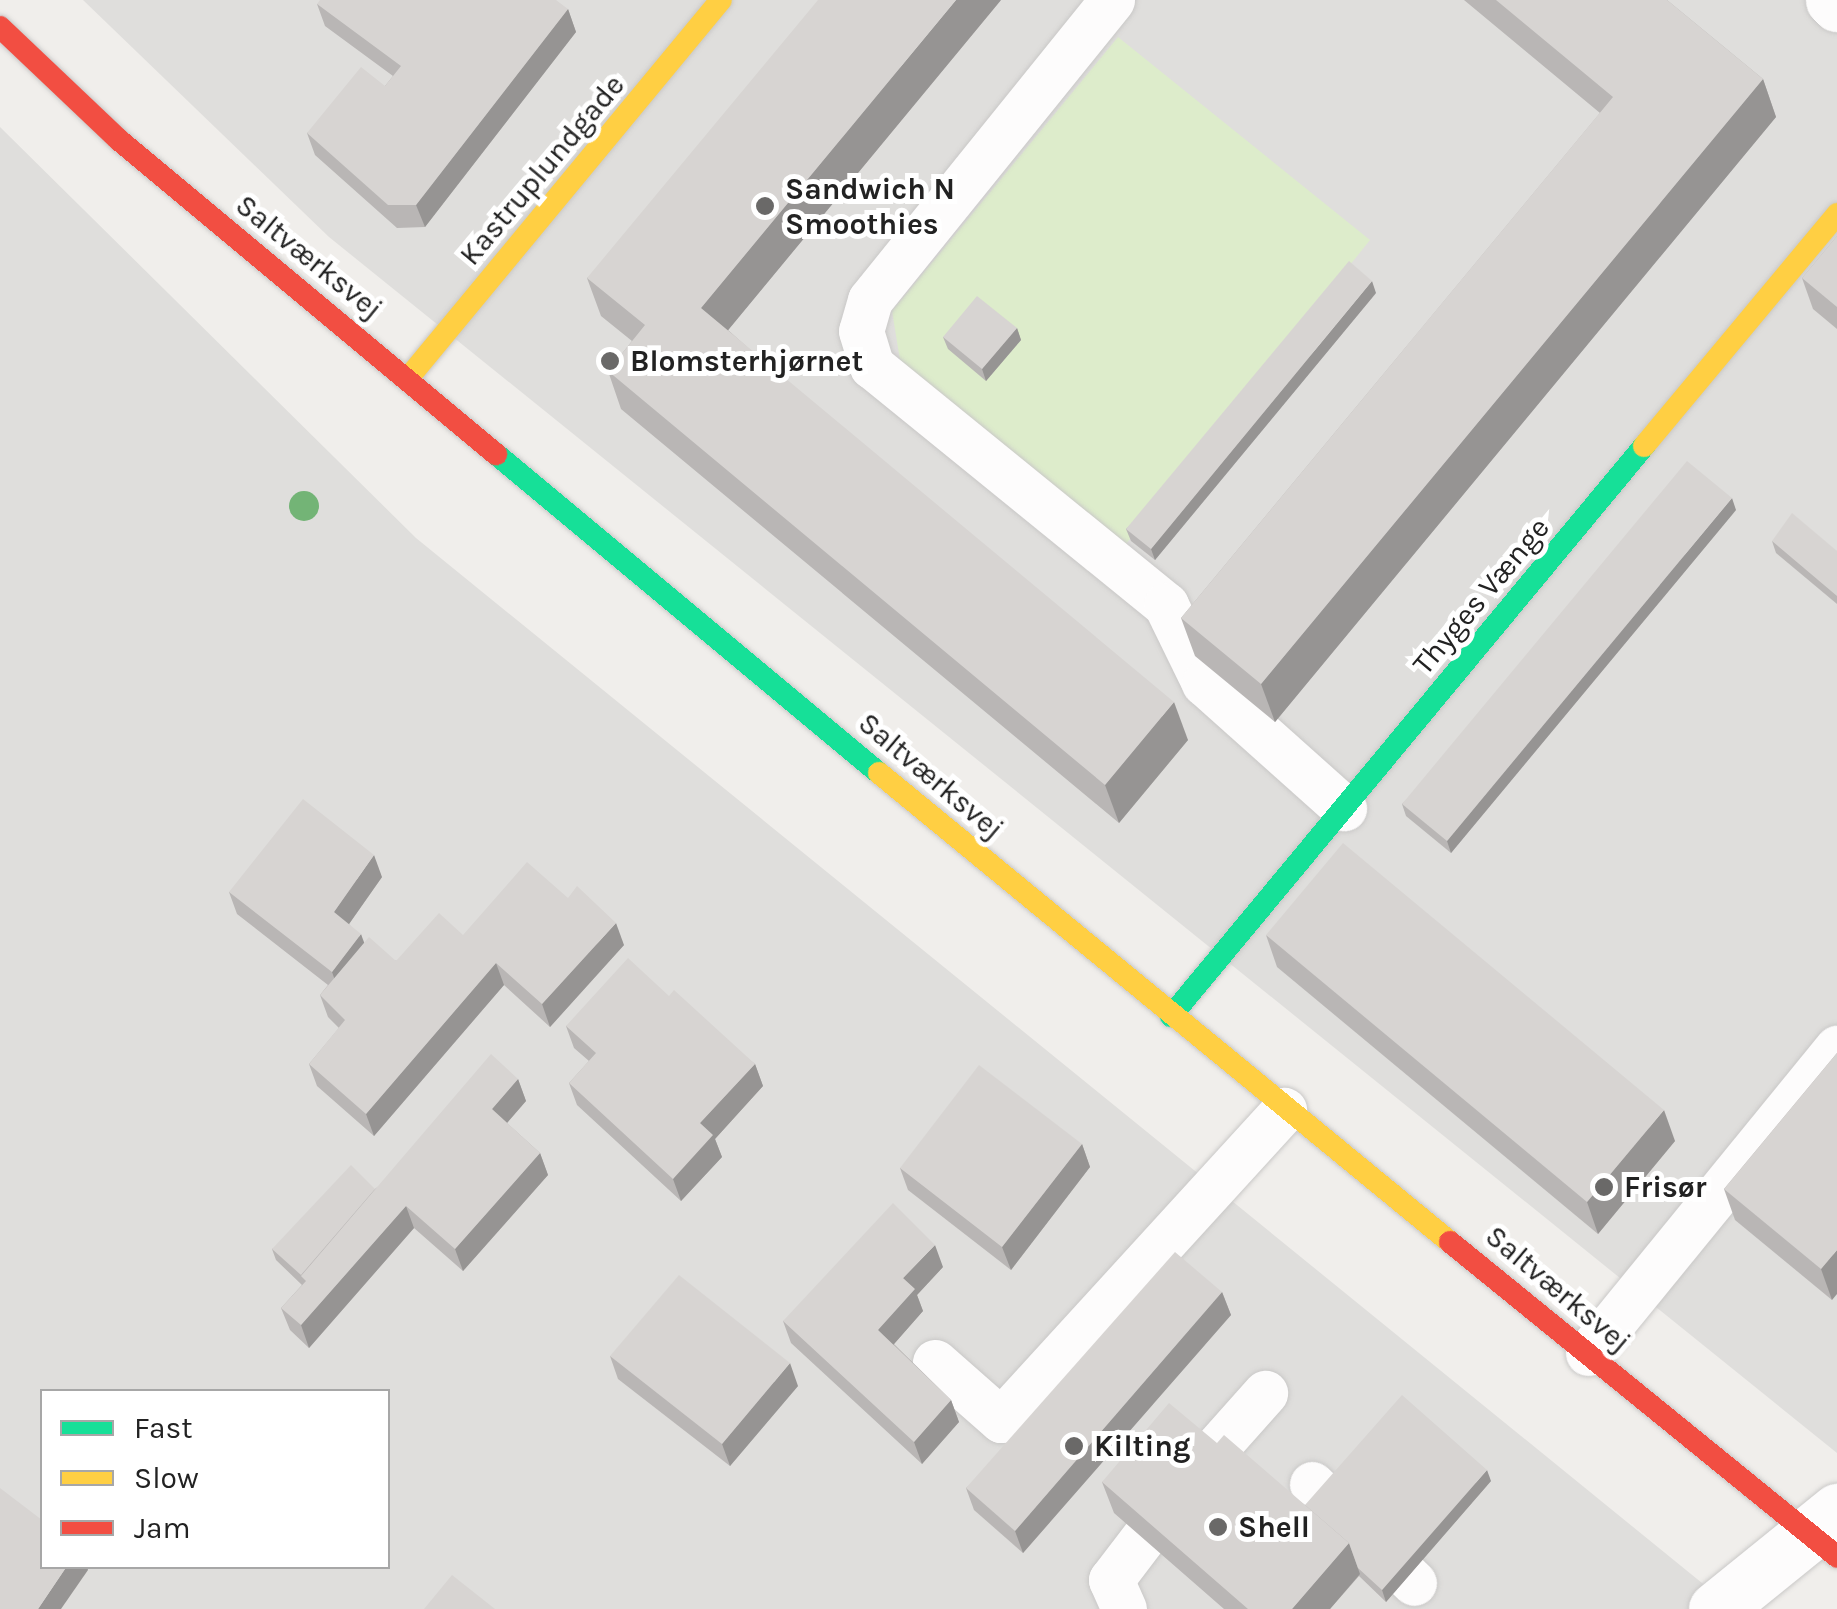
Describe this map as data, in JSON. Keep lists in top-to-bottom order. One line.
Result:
{"streets":{"street":["Kastruplundgade","Saltværksvej","Thyges Vænge"]},"crossings":[["Kastruplundgade","Saltværksvej"],["Saltværksvej","Thyges Vænge"]],"places":["Sandwich N Smoothies","Blomsterhjørnet","Frisør","Kilting","Shell"],"legend":["Fast","Slow","Jam"]}
